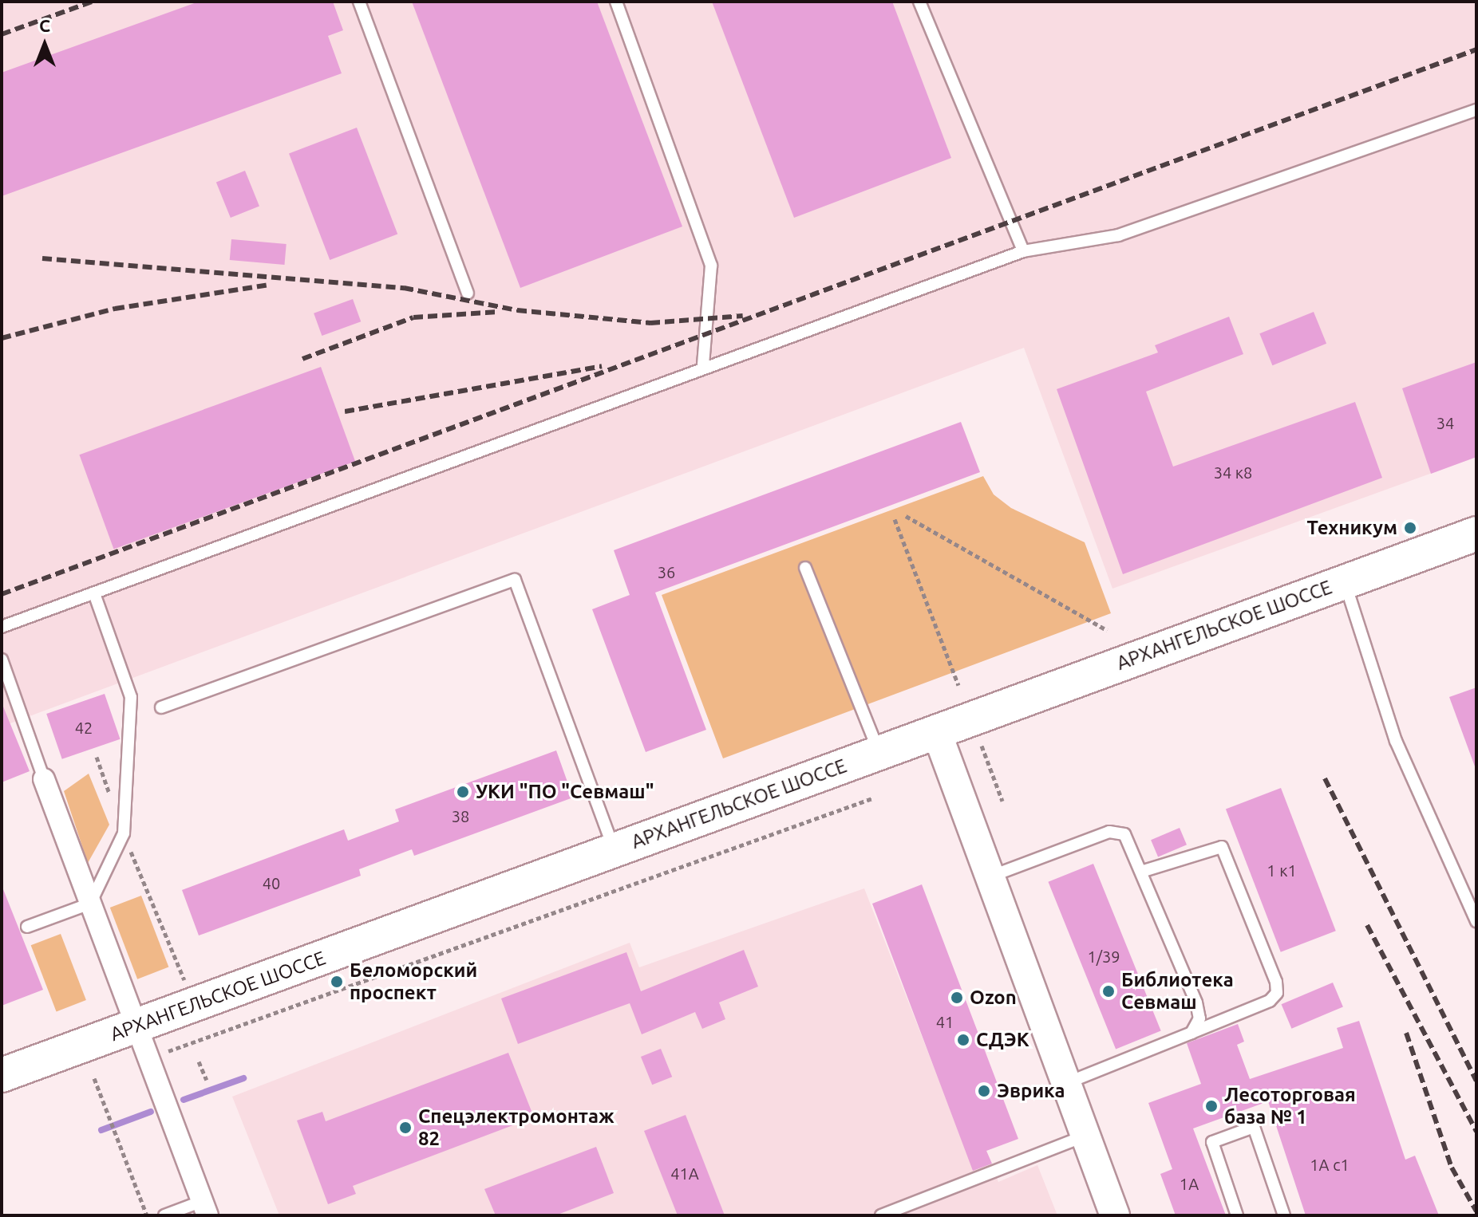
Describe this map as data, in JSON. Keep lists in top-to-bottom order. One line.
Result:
{"streets":{"main road":["АРХАНГЕЛЬСКОЕ ШОССЕ"]},"places":["Техникум","УКИ \"ПО \"Севмаш\"","Беломорский проспект","Библиотека Севмаш","Ozon","СДЭК","Эврика","Лесоторговая база № 1","Спецэлектромонтаж 82"],"house_numbers":["34","34 к8","36","42","38","1 к1","40","1/39","41","1А с1","41А","1А"],"north":"top"}
